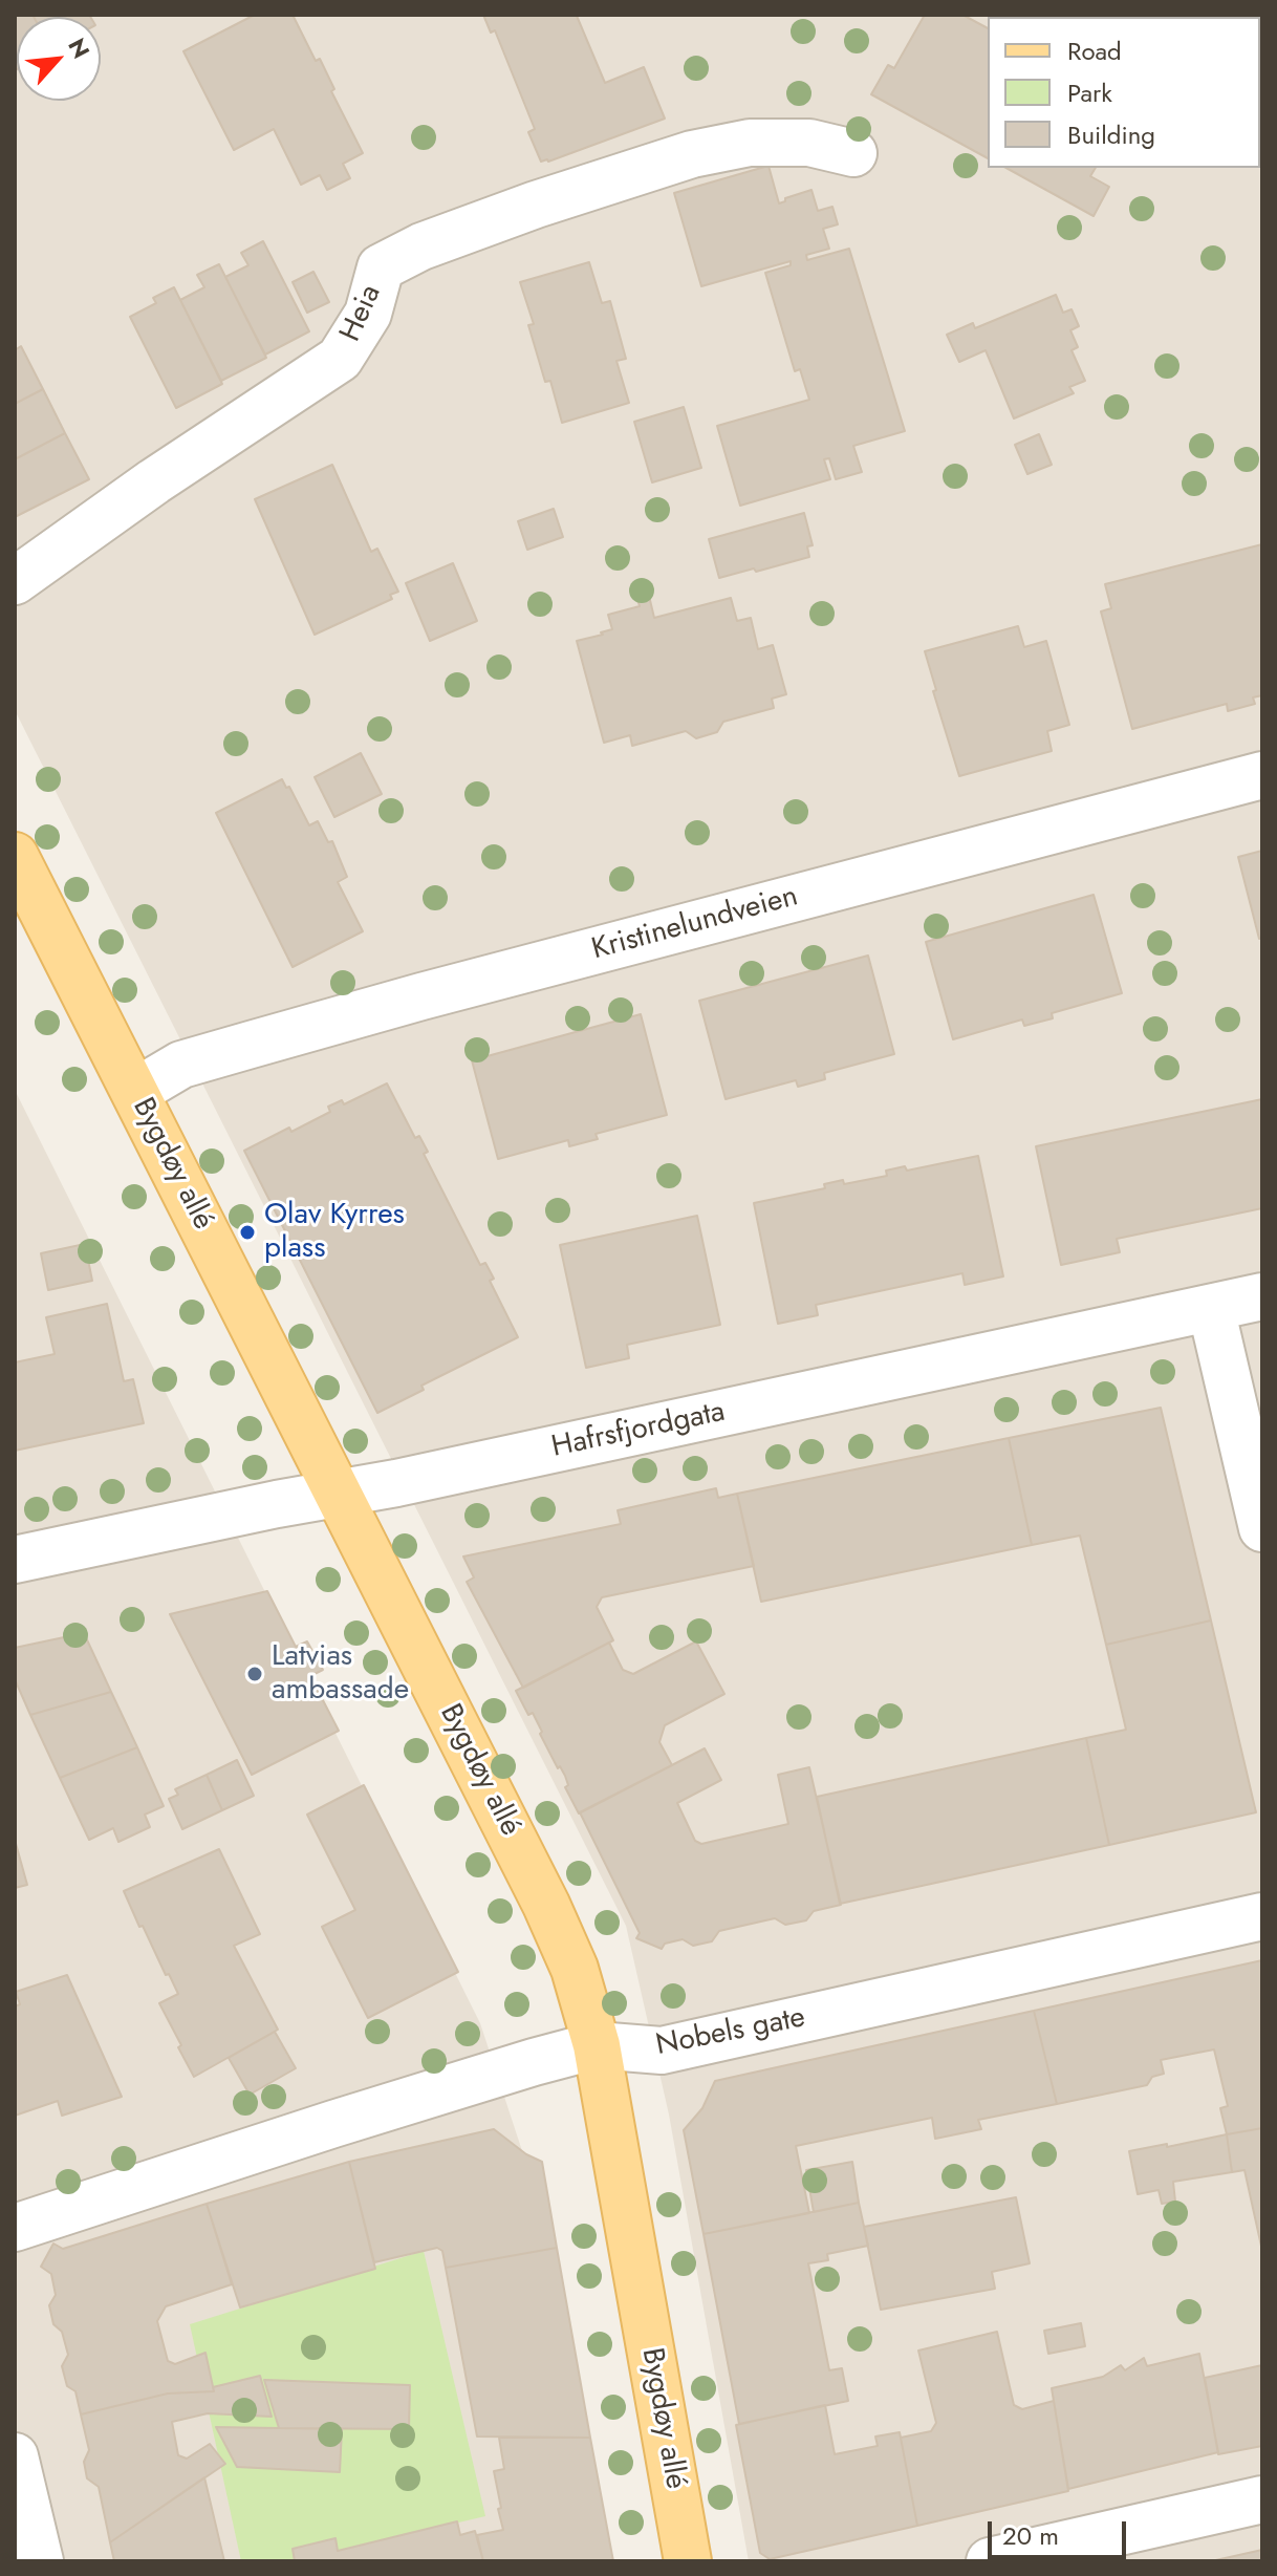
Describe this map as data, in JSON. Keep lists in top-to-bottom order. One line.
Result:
{"streets":{"main road":["Bygdøy allé"],"street":["Heia","Kristinelundveien","Hafrsfjordgata","Nobels gate"]},"crossings":[["Kristinelundveien","Bygdøy allé"],["Bygdøy allé","Hafrsfjordgata"],["Bygdøy allé","Nobels gate"]],"places":["Olav Kyrres plass","Latvias ambassade"],"legend":["Road","Park","Building"],"scale_bar":"20 m","north":"top right"}
